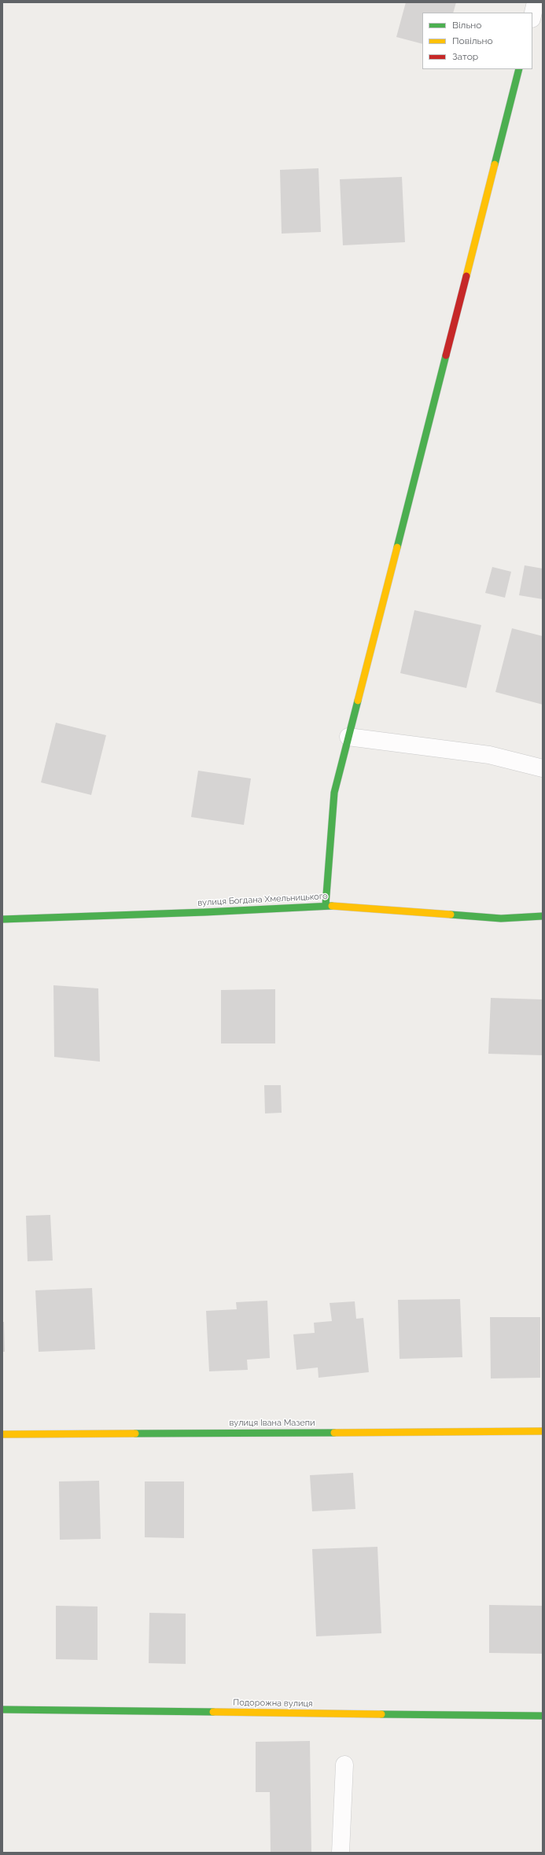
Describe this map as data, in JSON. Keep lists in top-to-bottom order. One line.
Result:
{"streets":{"street":["вулиця Богдана Хмельницького","вулиця Івана Мазепи","Подорожна вулиця"]},"legend":["Вільно","Повільно","Затор"]}
